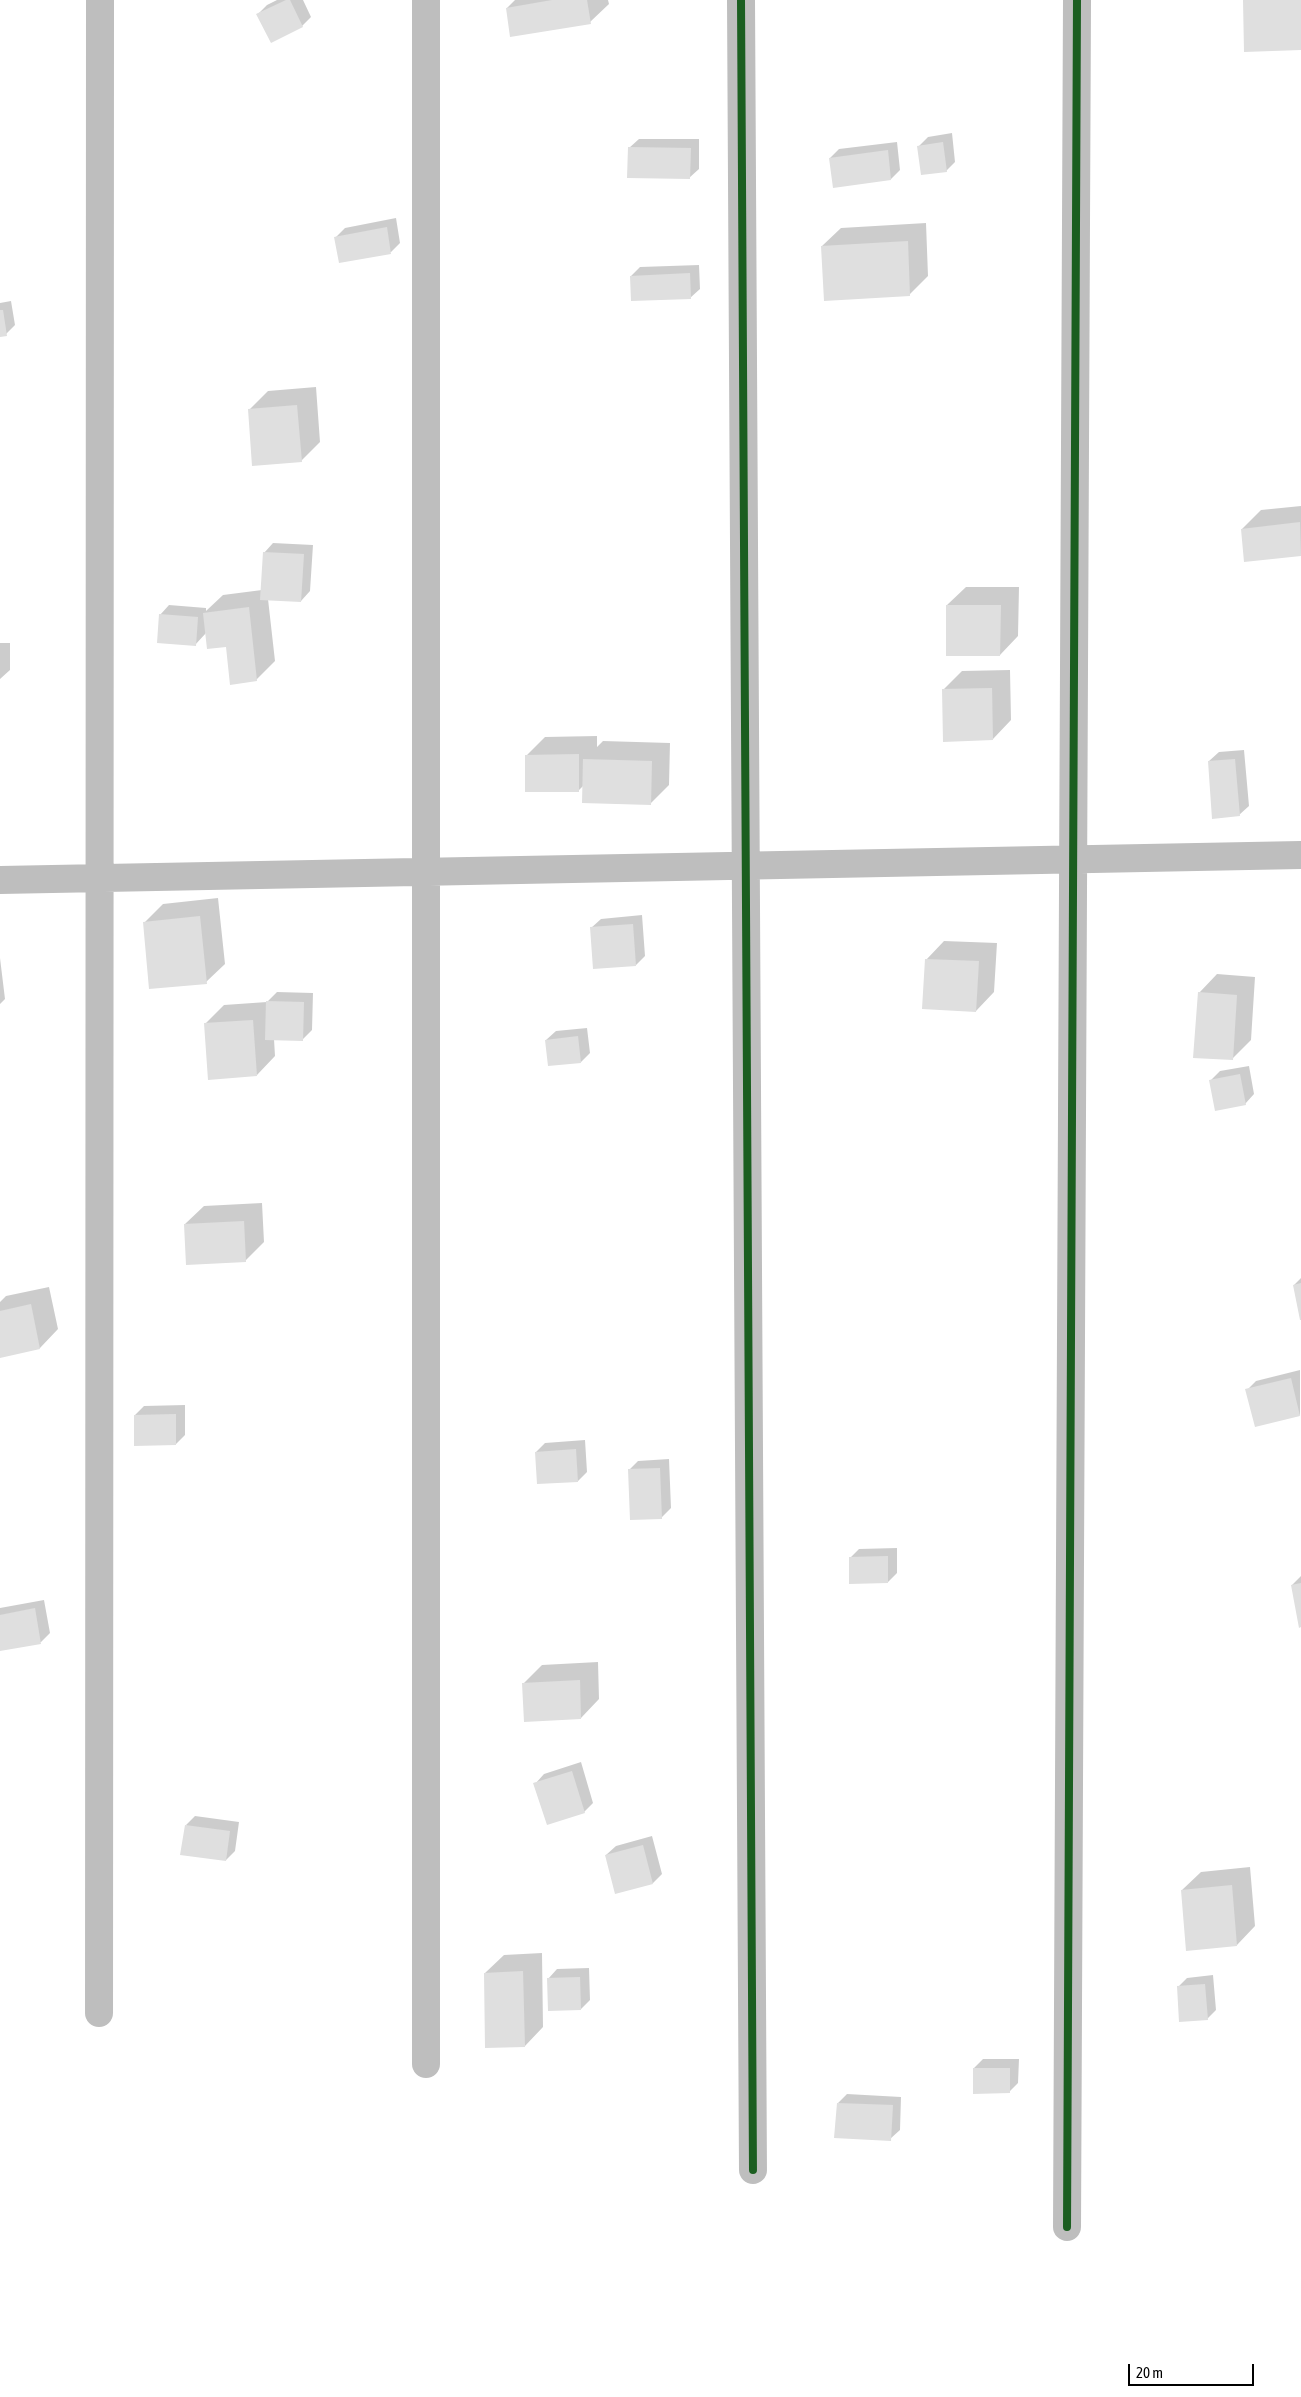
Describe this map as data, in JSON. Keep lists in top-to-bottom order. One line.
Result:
{"scale_bar":"20 m"}
